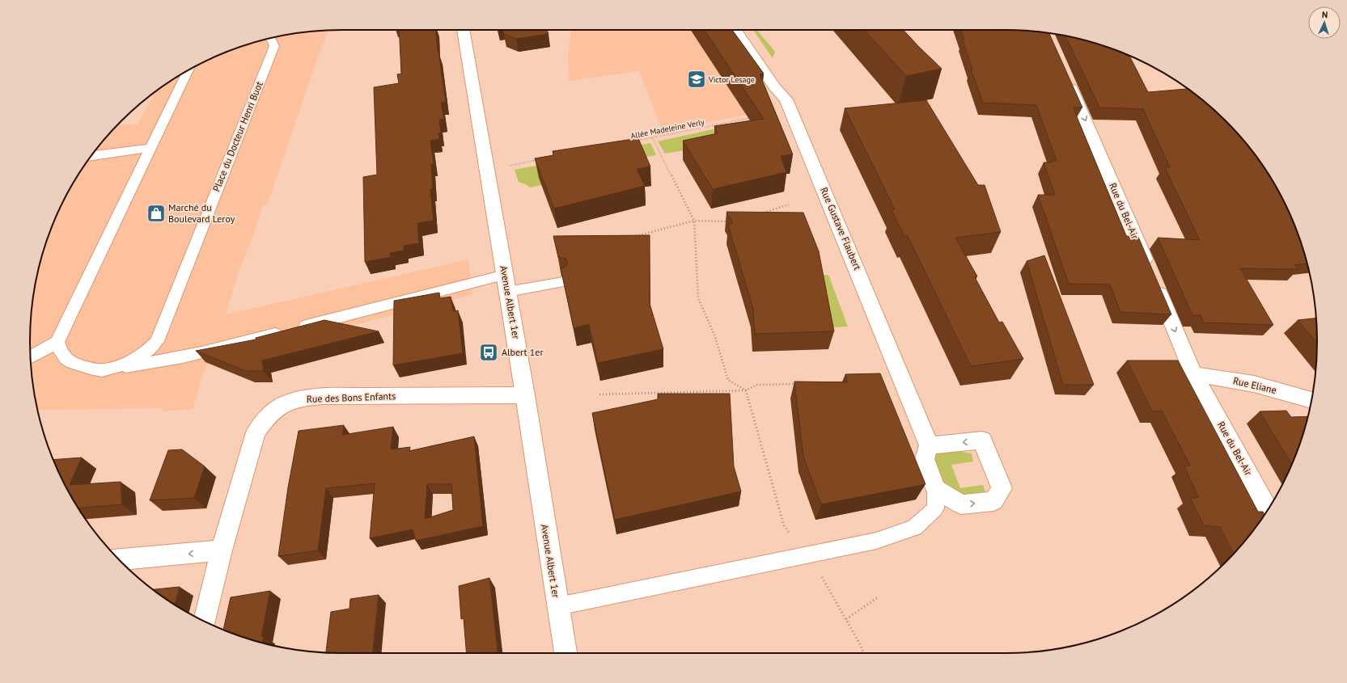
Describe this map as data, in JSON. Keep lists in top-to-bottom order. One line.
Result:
{"streets":{"street":["Rue du Bel-Air","Rue Gustave Flaubert","Avenue Albert 1er","Rue Eliane","Rue des Bons Enfants"],"lane":["Place du Docteur Henri Buot"],"path":["Allée Madeleine Verly"]},"crossings":[["Place du Docteur Henri Buot","Avenue Albert 1er"],["Rue du Bel-Air","Rue Eliane"],["Avenue Albert 1er","Rue des Bons Enfants"]],"one_way":["Rue du Bel-Air"],"places":{"school or university":["Victor Lesage"],"shop":["Marché du Boulevard Leroy"],"bus stop":["Albert 1er"]},"north":"top"}
